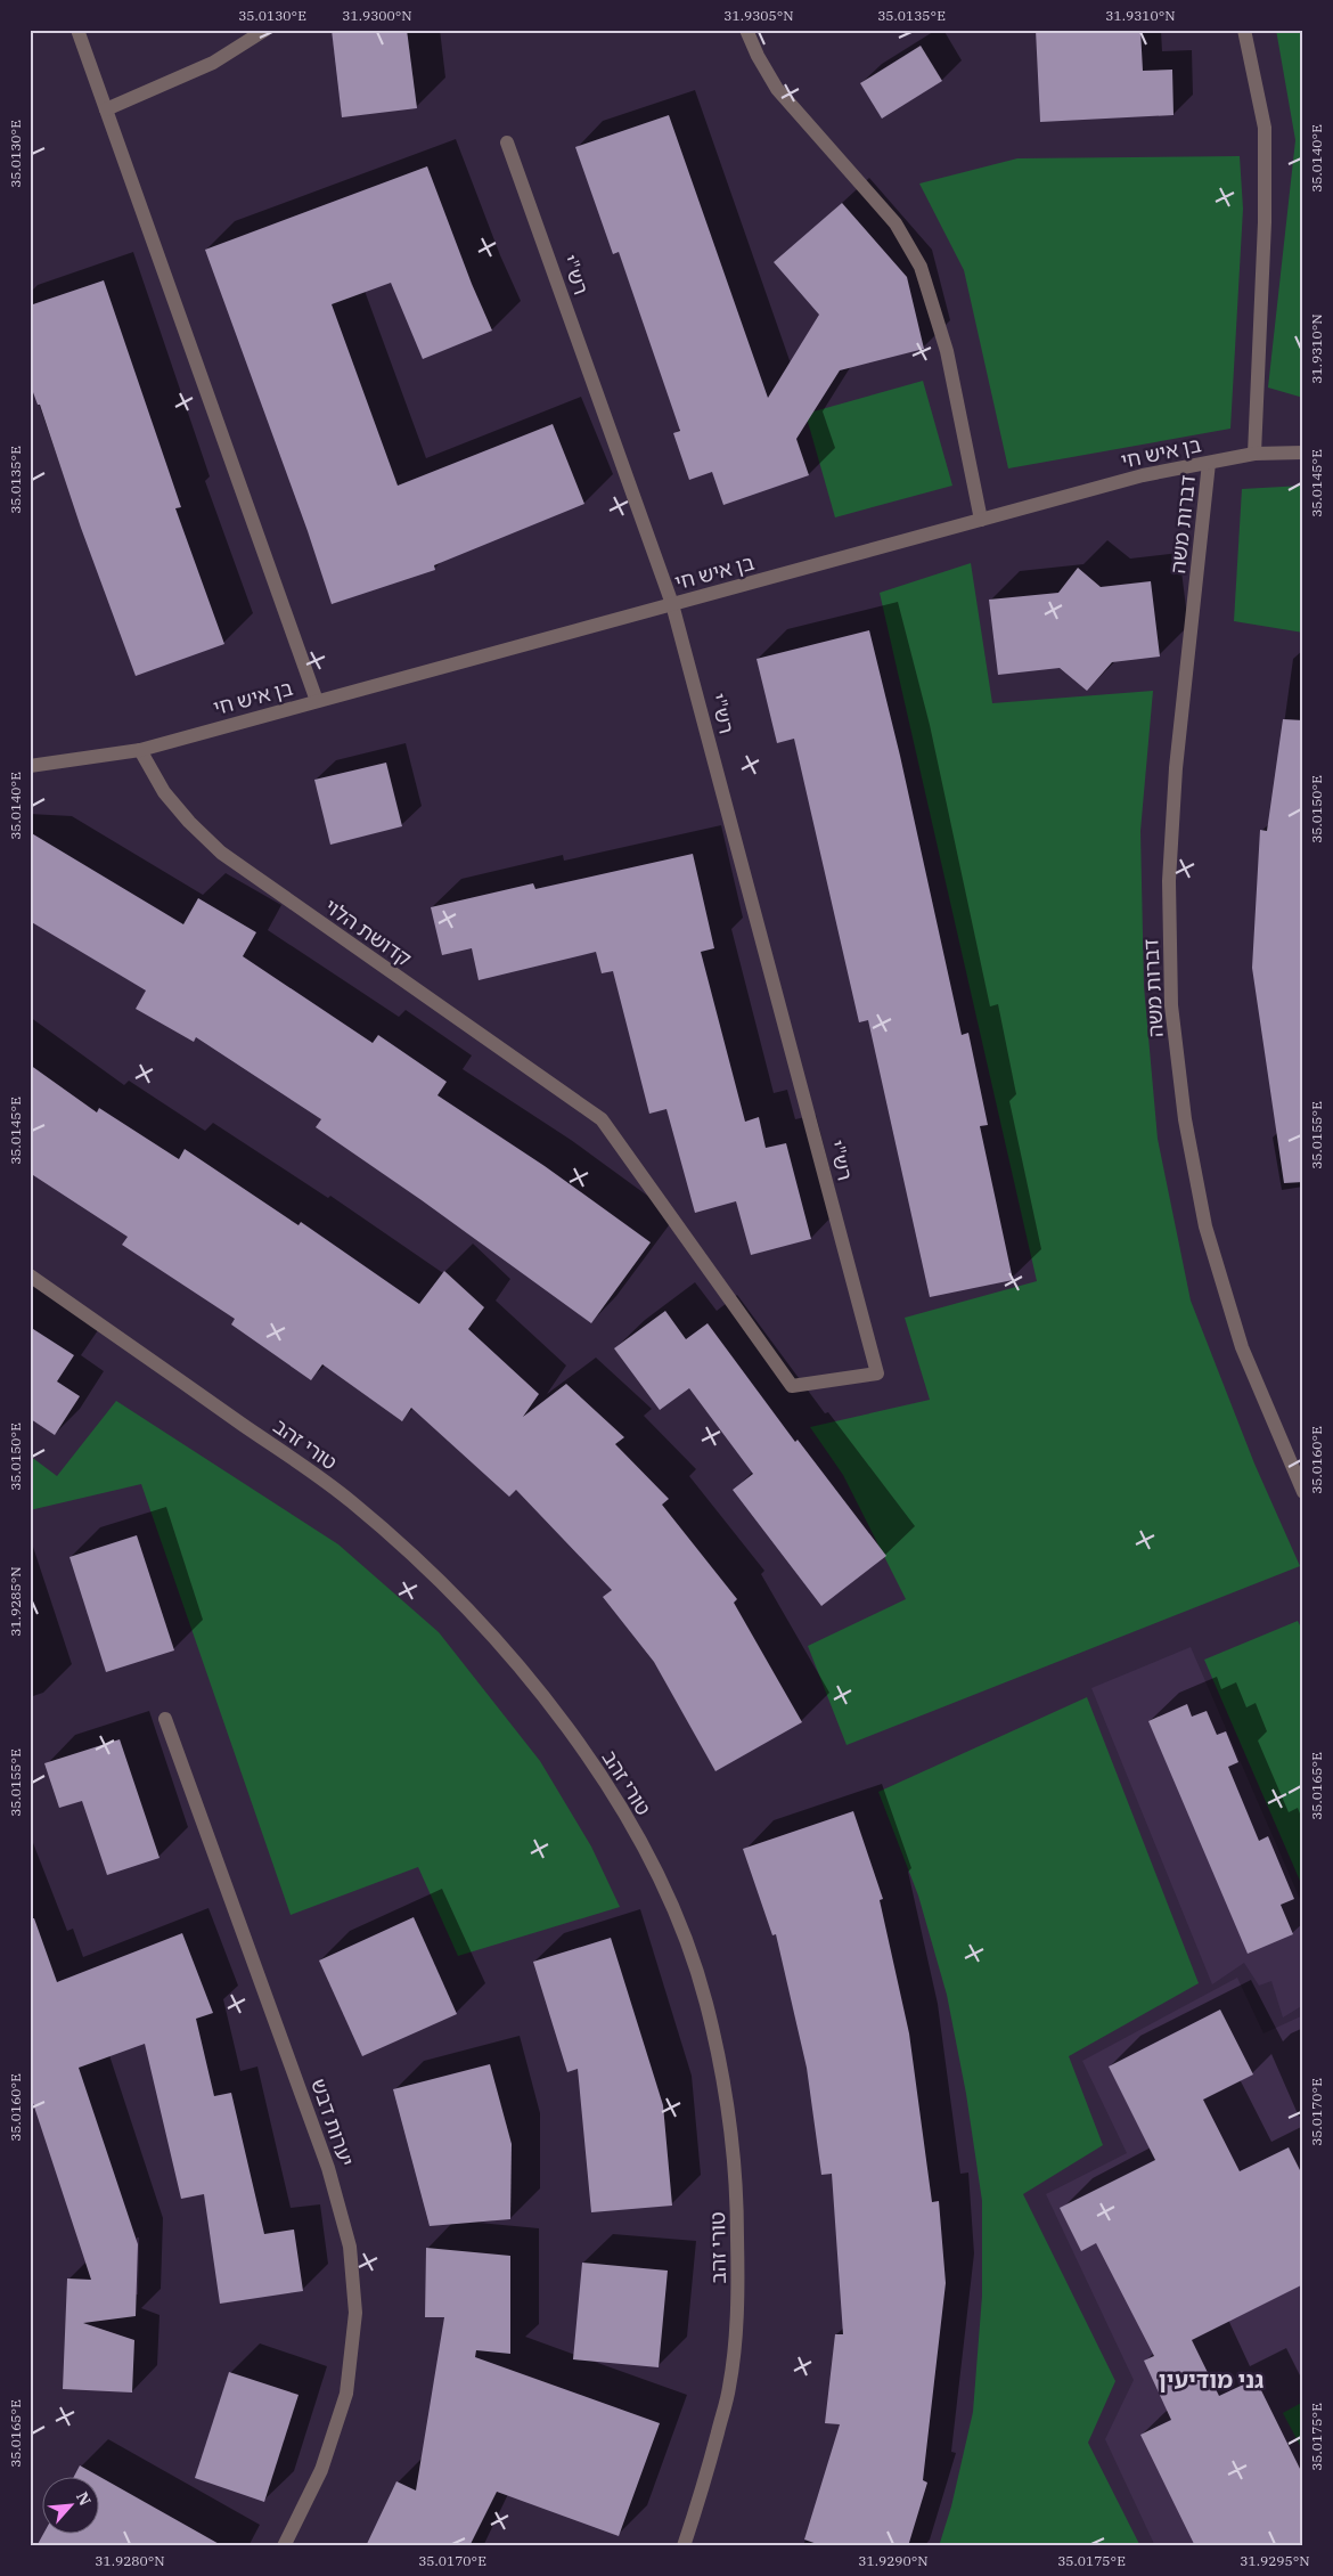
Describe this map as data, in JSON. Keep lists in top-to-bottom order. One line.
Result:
{"streets":{"street":["רש\"י","בן איש חי","דברות משה","קדושת הלוי","טורי זהב","יערות דבש"]},"crossings":[["רש\"י","בן איש חי"],["רש\"י","קדושת הלוי"],["בן איש חי","דברות משה"],["בן איש חי","קדושת הלוי"]],"districts":["גני מודיעין"],"north":"top right","coordinates":["35.0130°E","31.9300°N","31.9305°N","35.0135°E","31.9310°N","35.0140°E","35.0145°E","35.0150°E","35.0155°E","35.0160°E","31.9285°N","35.0165°E","35.0170°E","35.0175°E","31.9280°N","31.9290°N","31.9295°N"]}
